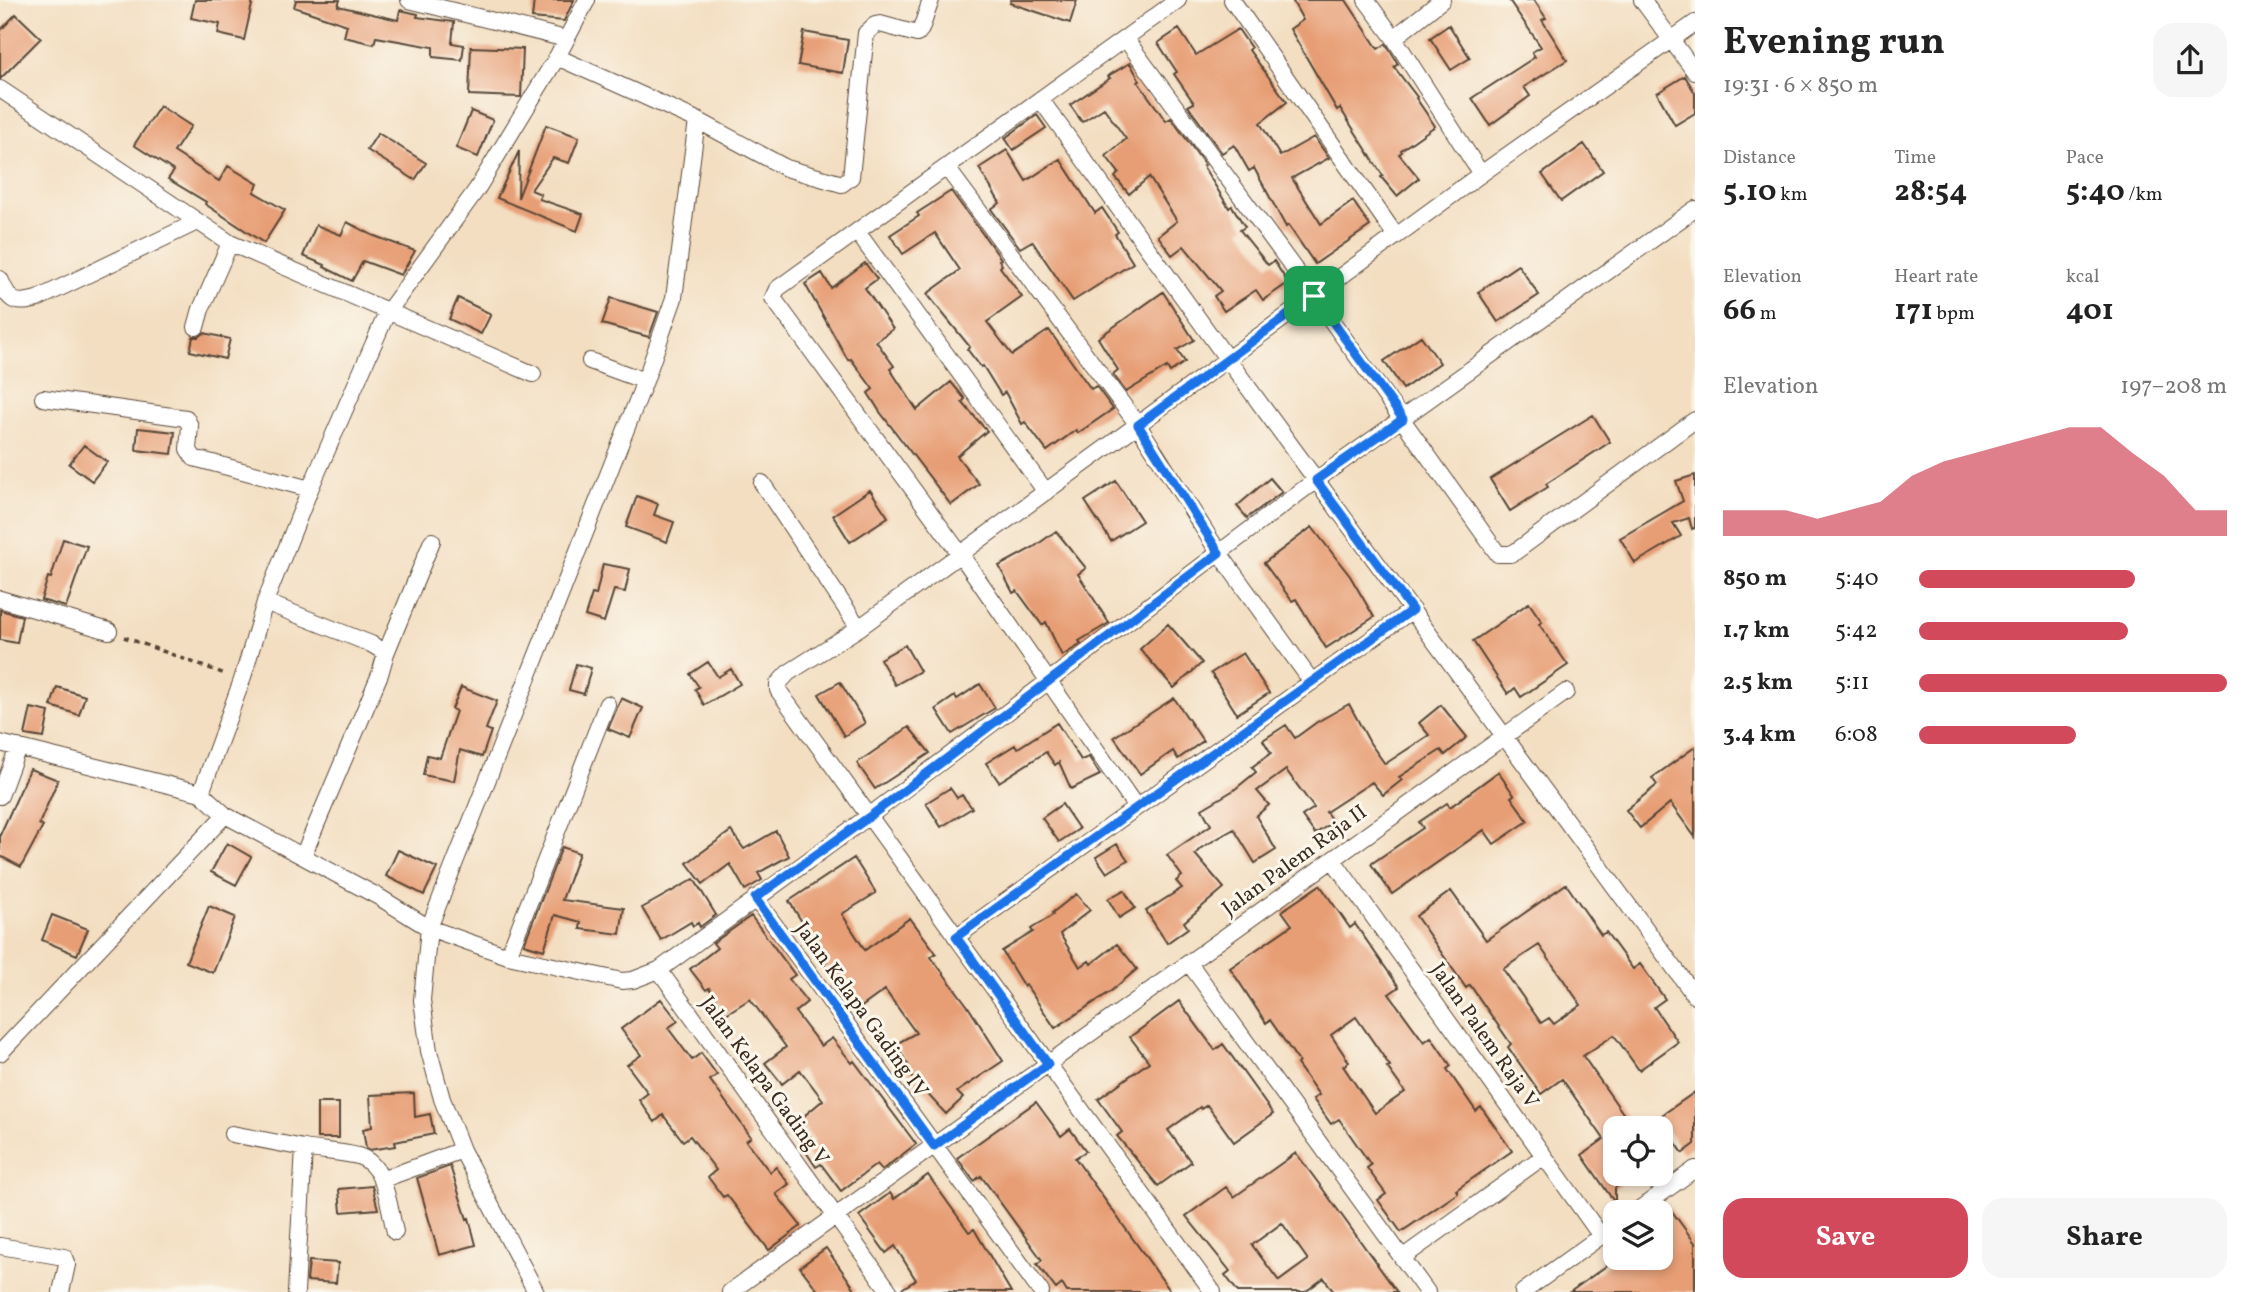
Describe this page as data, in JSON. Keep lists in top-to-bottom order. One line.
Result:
{"streets":{"street":["Jalan Palem Raja II","Jalan Kelapa Gading IV","Jalan Palem Raja V","Jalan Kelapa Gading V"]},"crossings":[["Jalan Palem Raja II","Jalan Kelapa Gading IV"],["Jalan Palem Raja II","Jalan Palem Raja V"],["Jalan Palem Raja II","Jalan Kelapa Gading V"]],"page":{"heading":["Evening run","19:31 · 6 × 850 m"],"stats":[["Distance","5.10 km"],["Time","28:54"],["Pace","5:40 /km"],["Elevation","66 m"],["Heart rate","171 bpm"],["kcal","401"]],"chart":["Elevation","197–208 m"],"list":[{"name":"850 m","note":"5:40"},{"name":"1.7 km","note":"5:42"},{"name":"2.5 km","note":"5:11"},{"name":"3.4 km","note":"6:08"}],"buttons":["Save","Share"]}}
